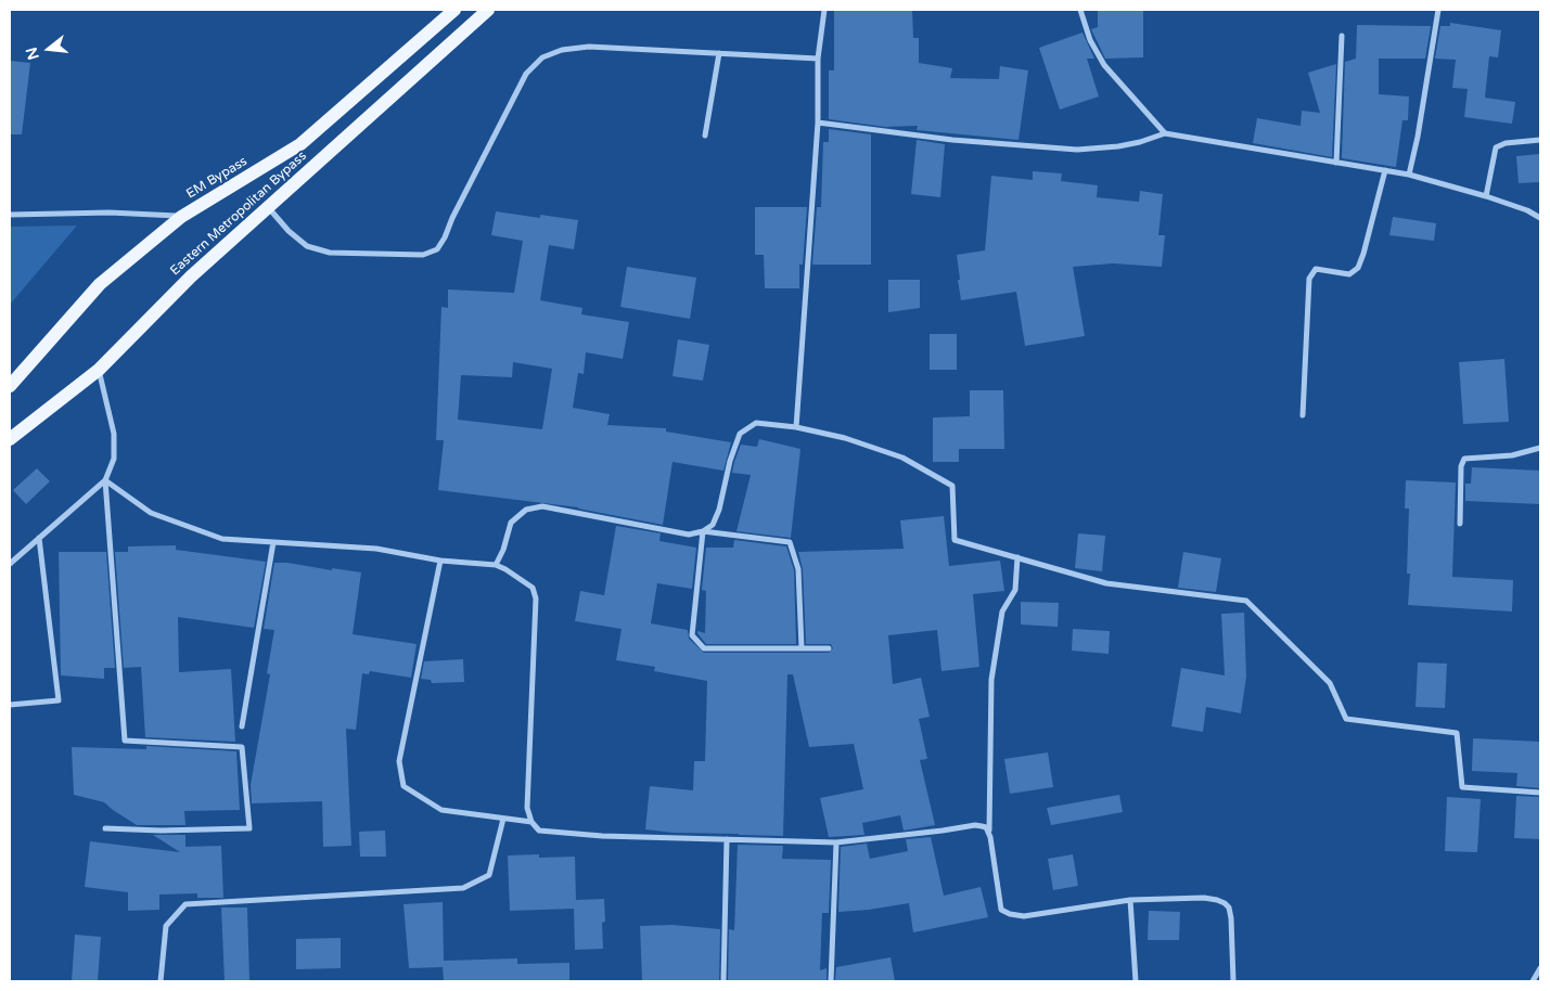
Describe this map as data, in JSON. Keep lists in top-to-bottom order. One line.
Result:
{"streets":{"main road":["EM Bypass","Eastern Metropolitan Bypass"]},"north":"left"}
